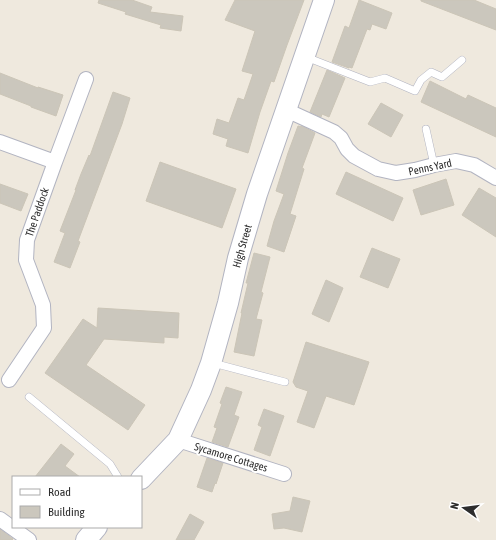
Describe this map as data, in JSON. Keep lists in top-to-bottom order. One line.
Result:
{"streets":{"street":["Penns Yard","The Paddock","High Street","Sycamore Cottages"]},"crossings":[["Penns Yard","High Street"],["High Street","Sycamore Cottages"]],"legend":["Road","Building"],"north":"left"}
